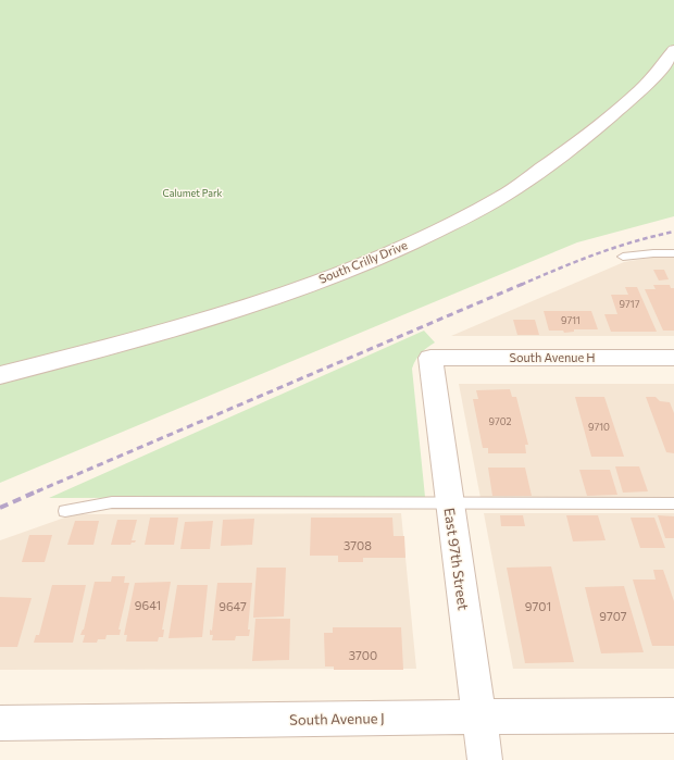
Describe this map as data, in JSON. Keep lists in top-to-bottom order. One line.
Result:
{"streets":{"street":["South Crilly Drive","South Avenue H","East 97th Street","South Avenue J"]},"crossings":[["South Avenue H","East 97th Street"],["East 97th Street","South Avenue J"]],"parks":["Calumet Park"],"house_numbers":["9717","9711","9702","9710","3708","9641","9647","9701","9707","3700"]}
